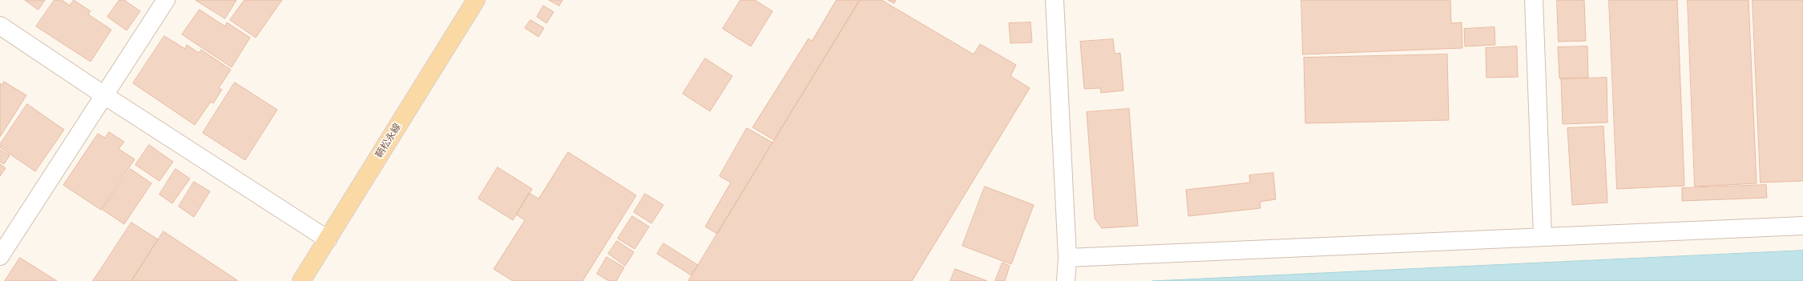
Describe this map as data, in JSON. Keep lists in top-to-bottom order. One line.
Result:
{"streets":{"main road":["鞆松永線"]}}
